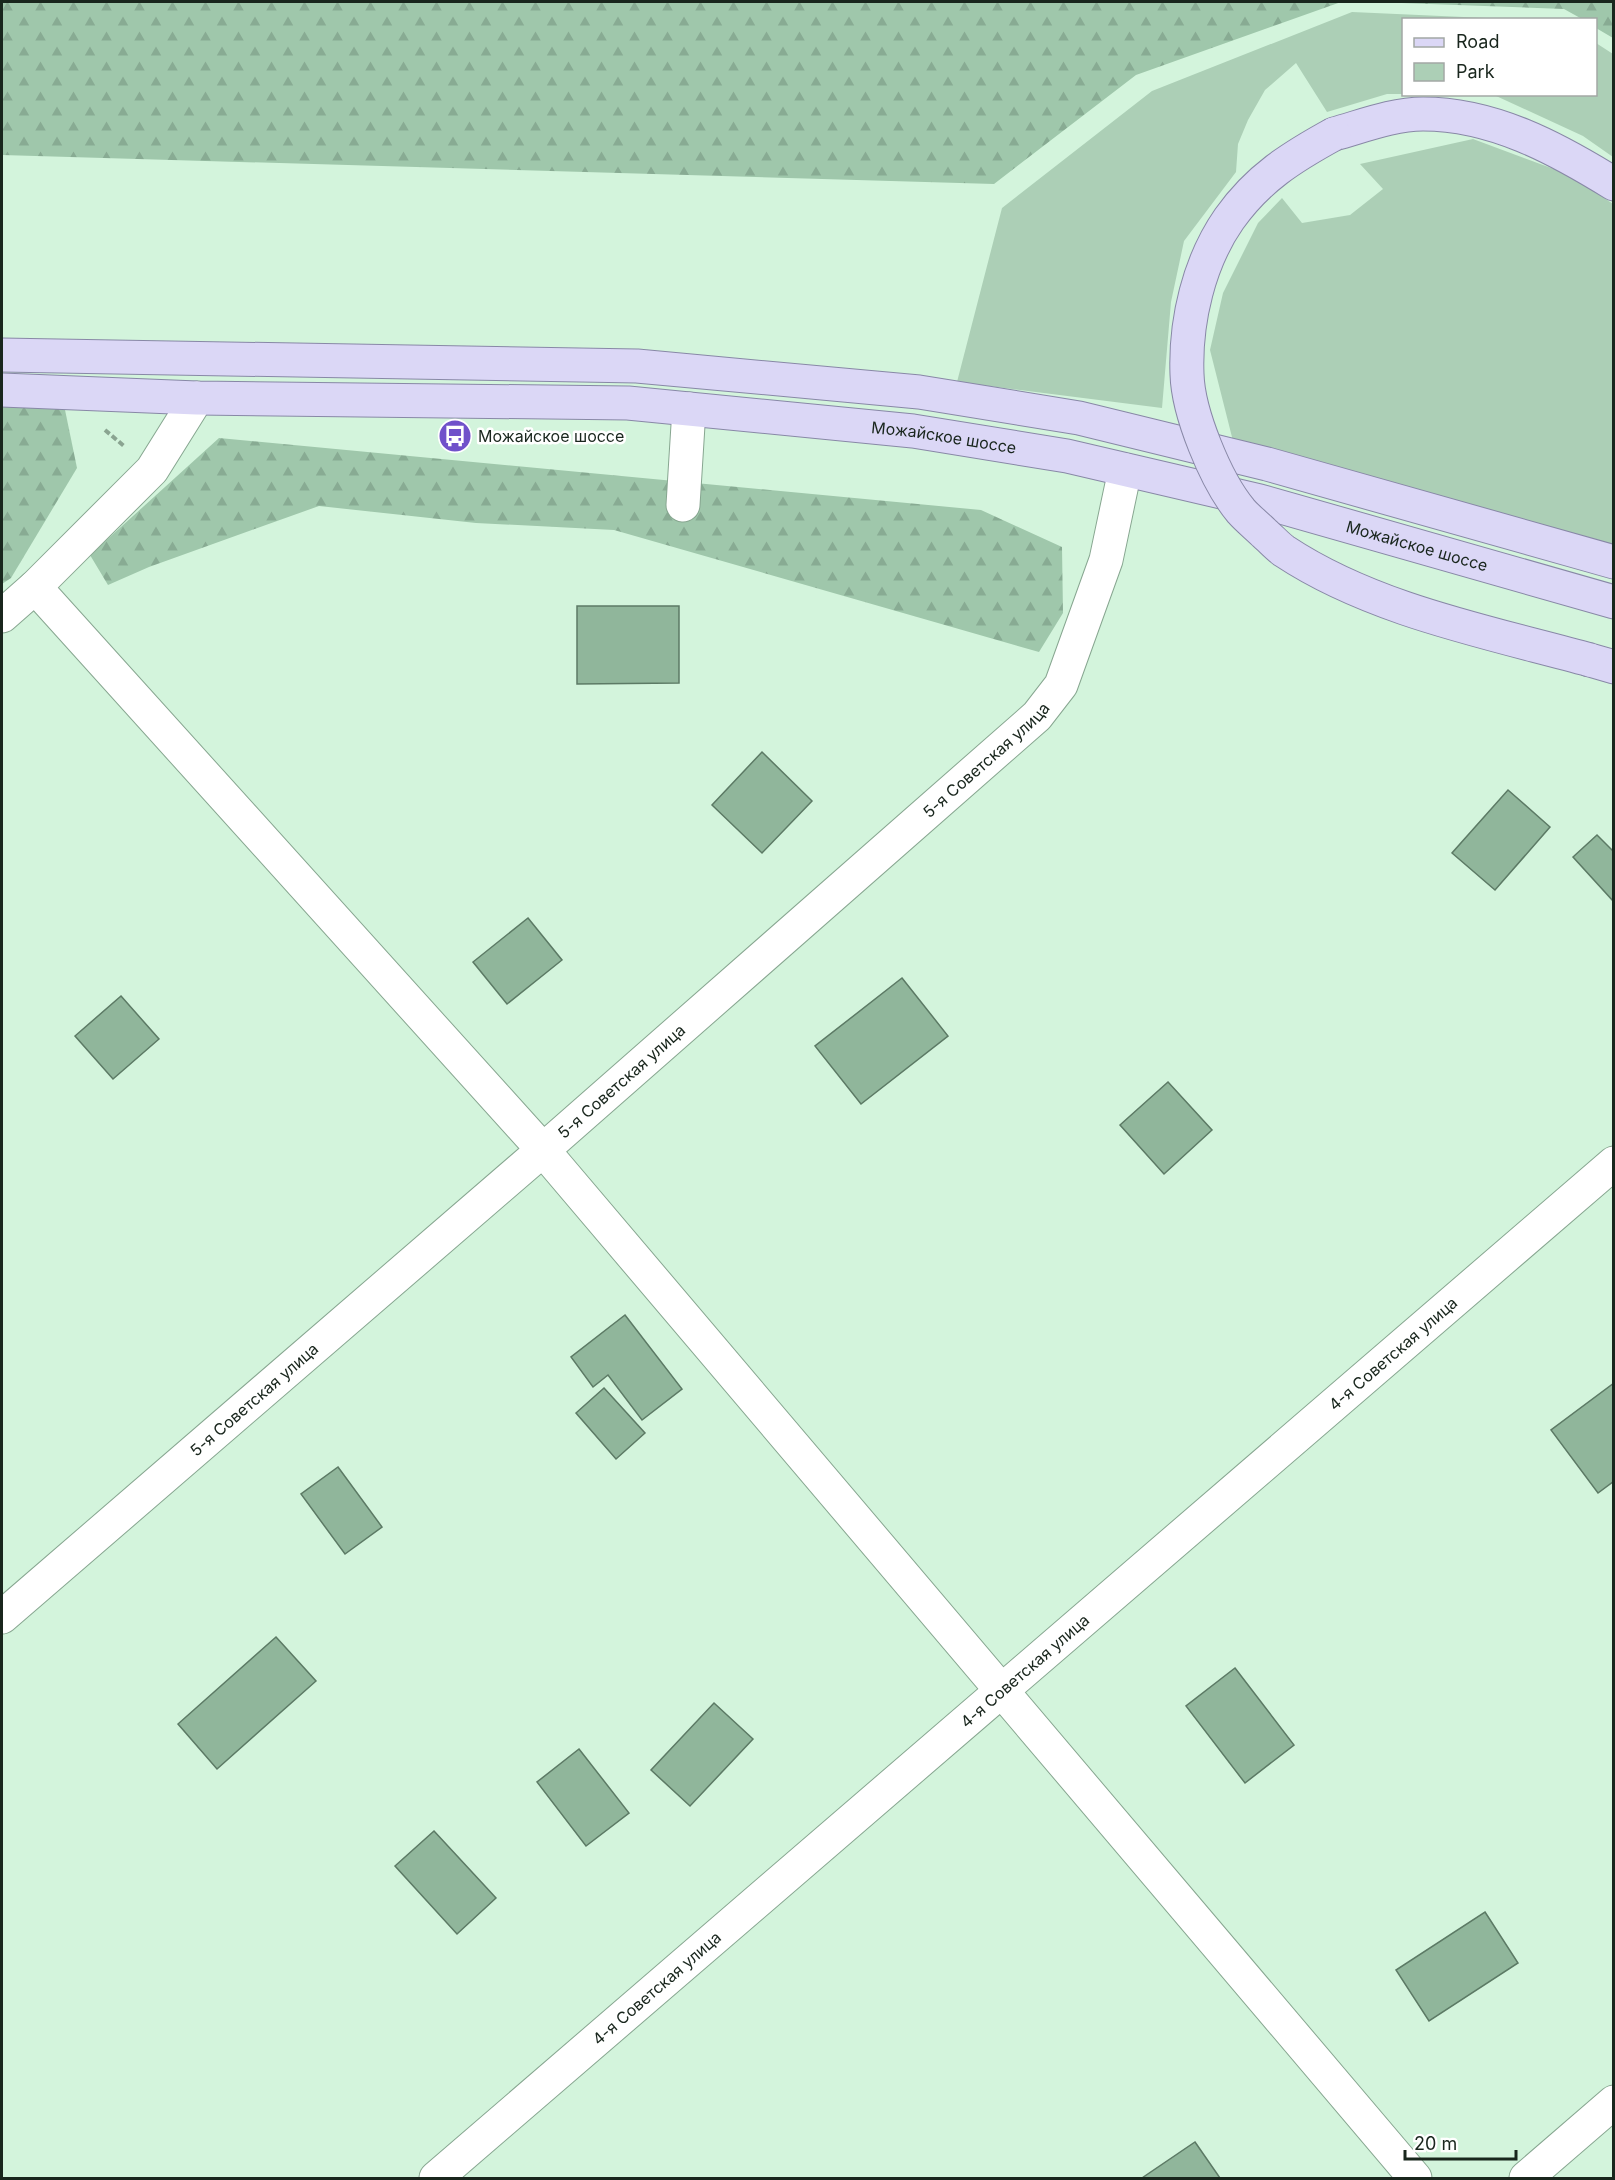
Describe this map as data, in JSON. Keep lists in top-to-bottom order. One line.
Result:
{"streets":{"main road":["Можайское шоссе"],"street":["5-я Советская улица","4-я Советская улица"]},"crossings":[["Можайское шоссе","5-я Советская улица"]],"places":{"bus stop":["Можайское шоссе"]},"legend":["Road","Park"],"scale_bar":"20 m"}
